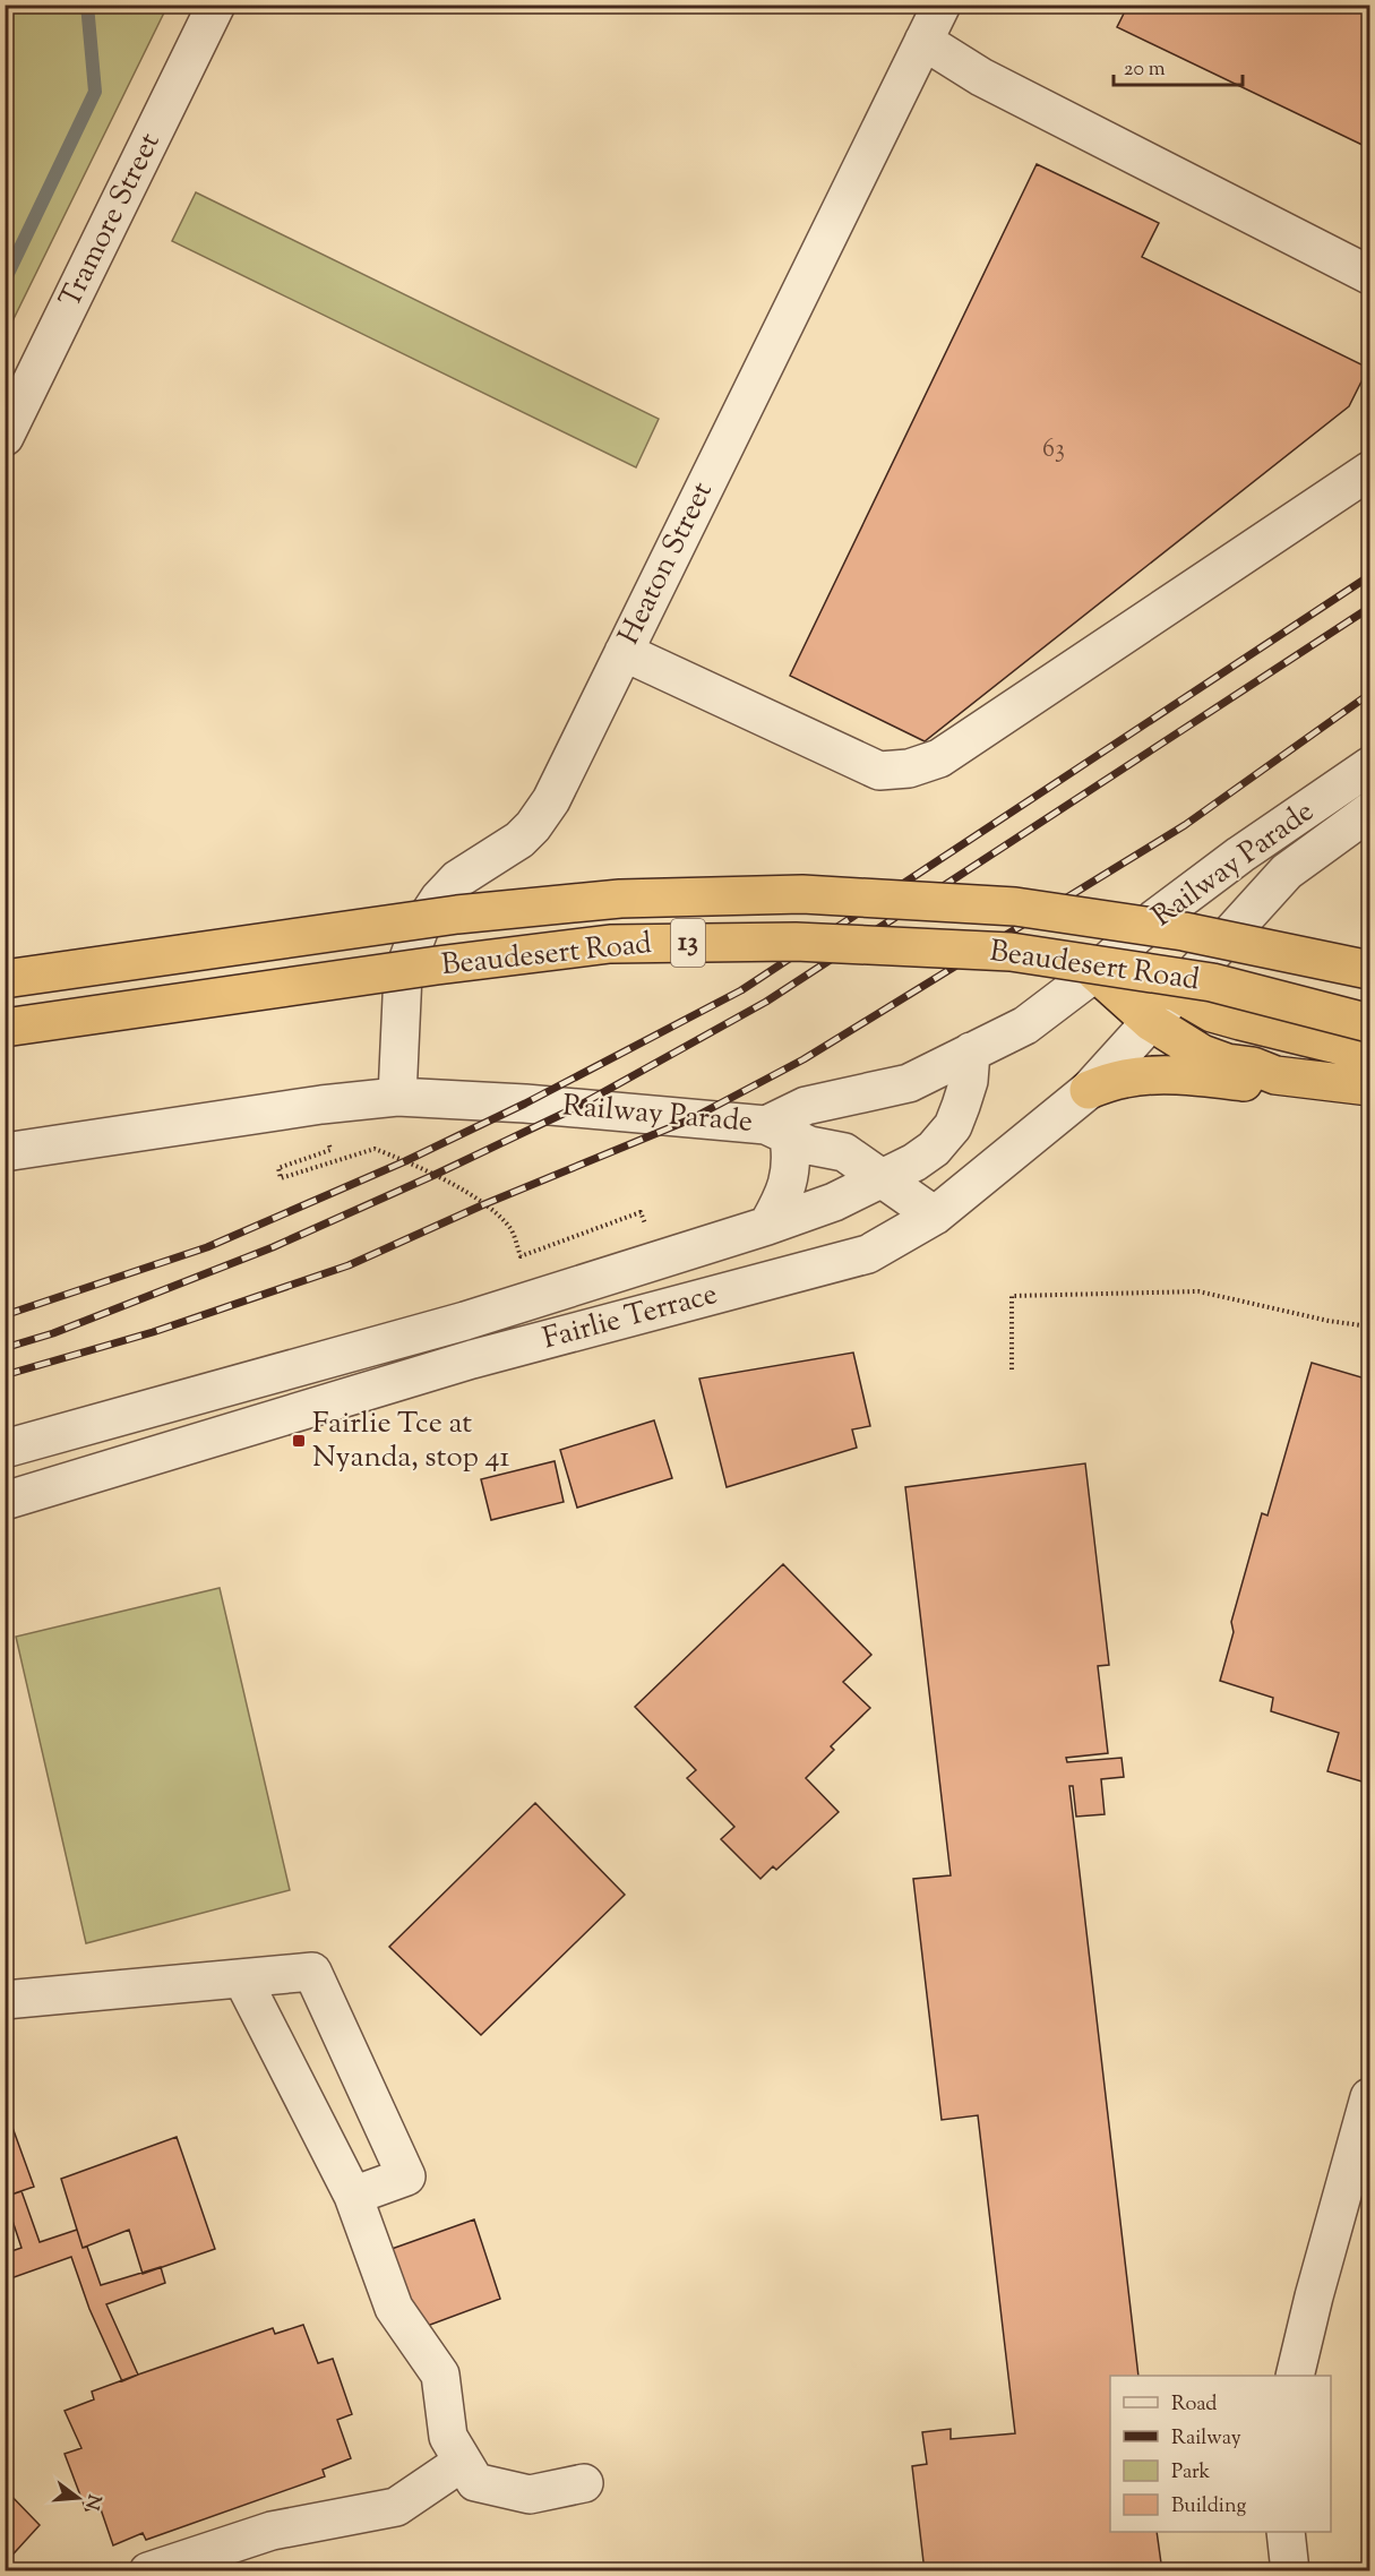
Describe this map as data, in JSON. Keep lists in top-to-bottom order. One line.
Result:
{"streets":{"highway":["13","Beaudesert Road"],"street":["Tramore Street","Heaton Street","Railway Parade","Fairlie Terrace"]},"crossings":[["Heaton Street","Railway Parade"],["Railway Parade","Fairlie Terrace"]],"places":{"transit":["Fairlie Tce at Nyanda, stop 41"]},"house_numbers":["63"],"legend":["Road","Railway","Park","Building"],"scale_bar":"20 m","north":"right"}
